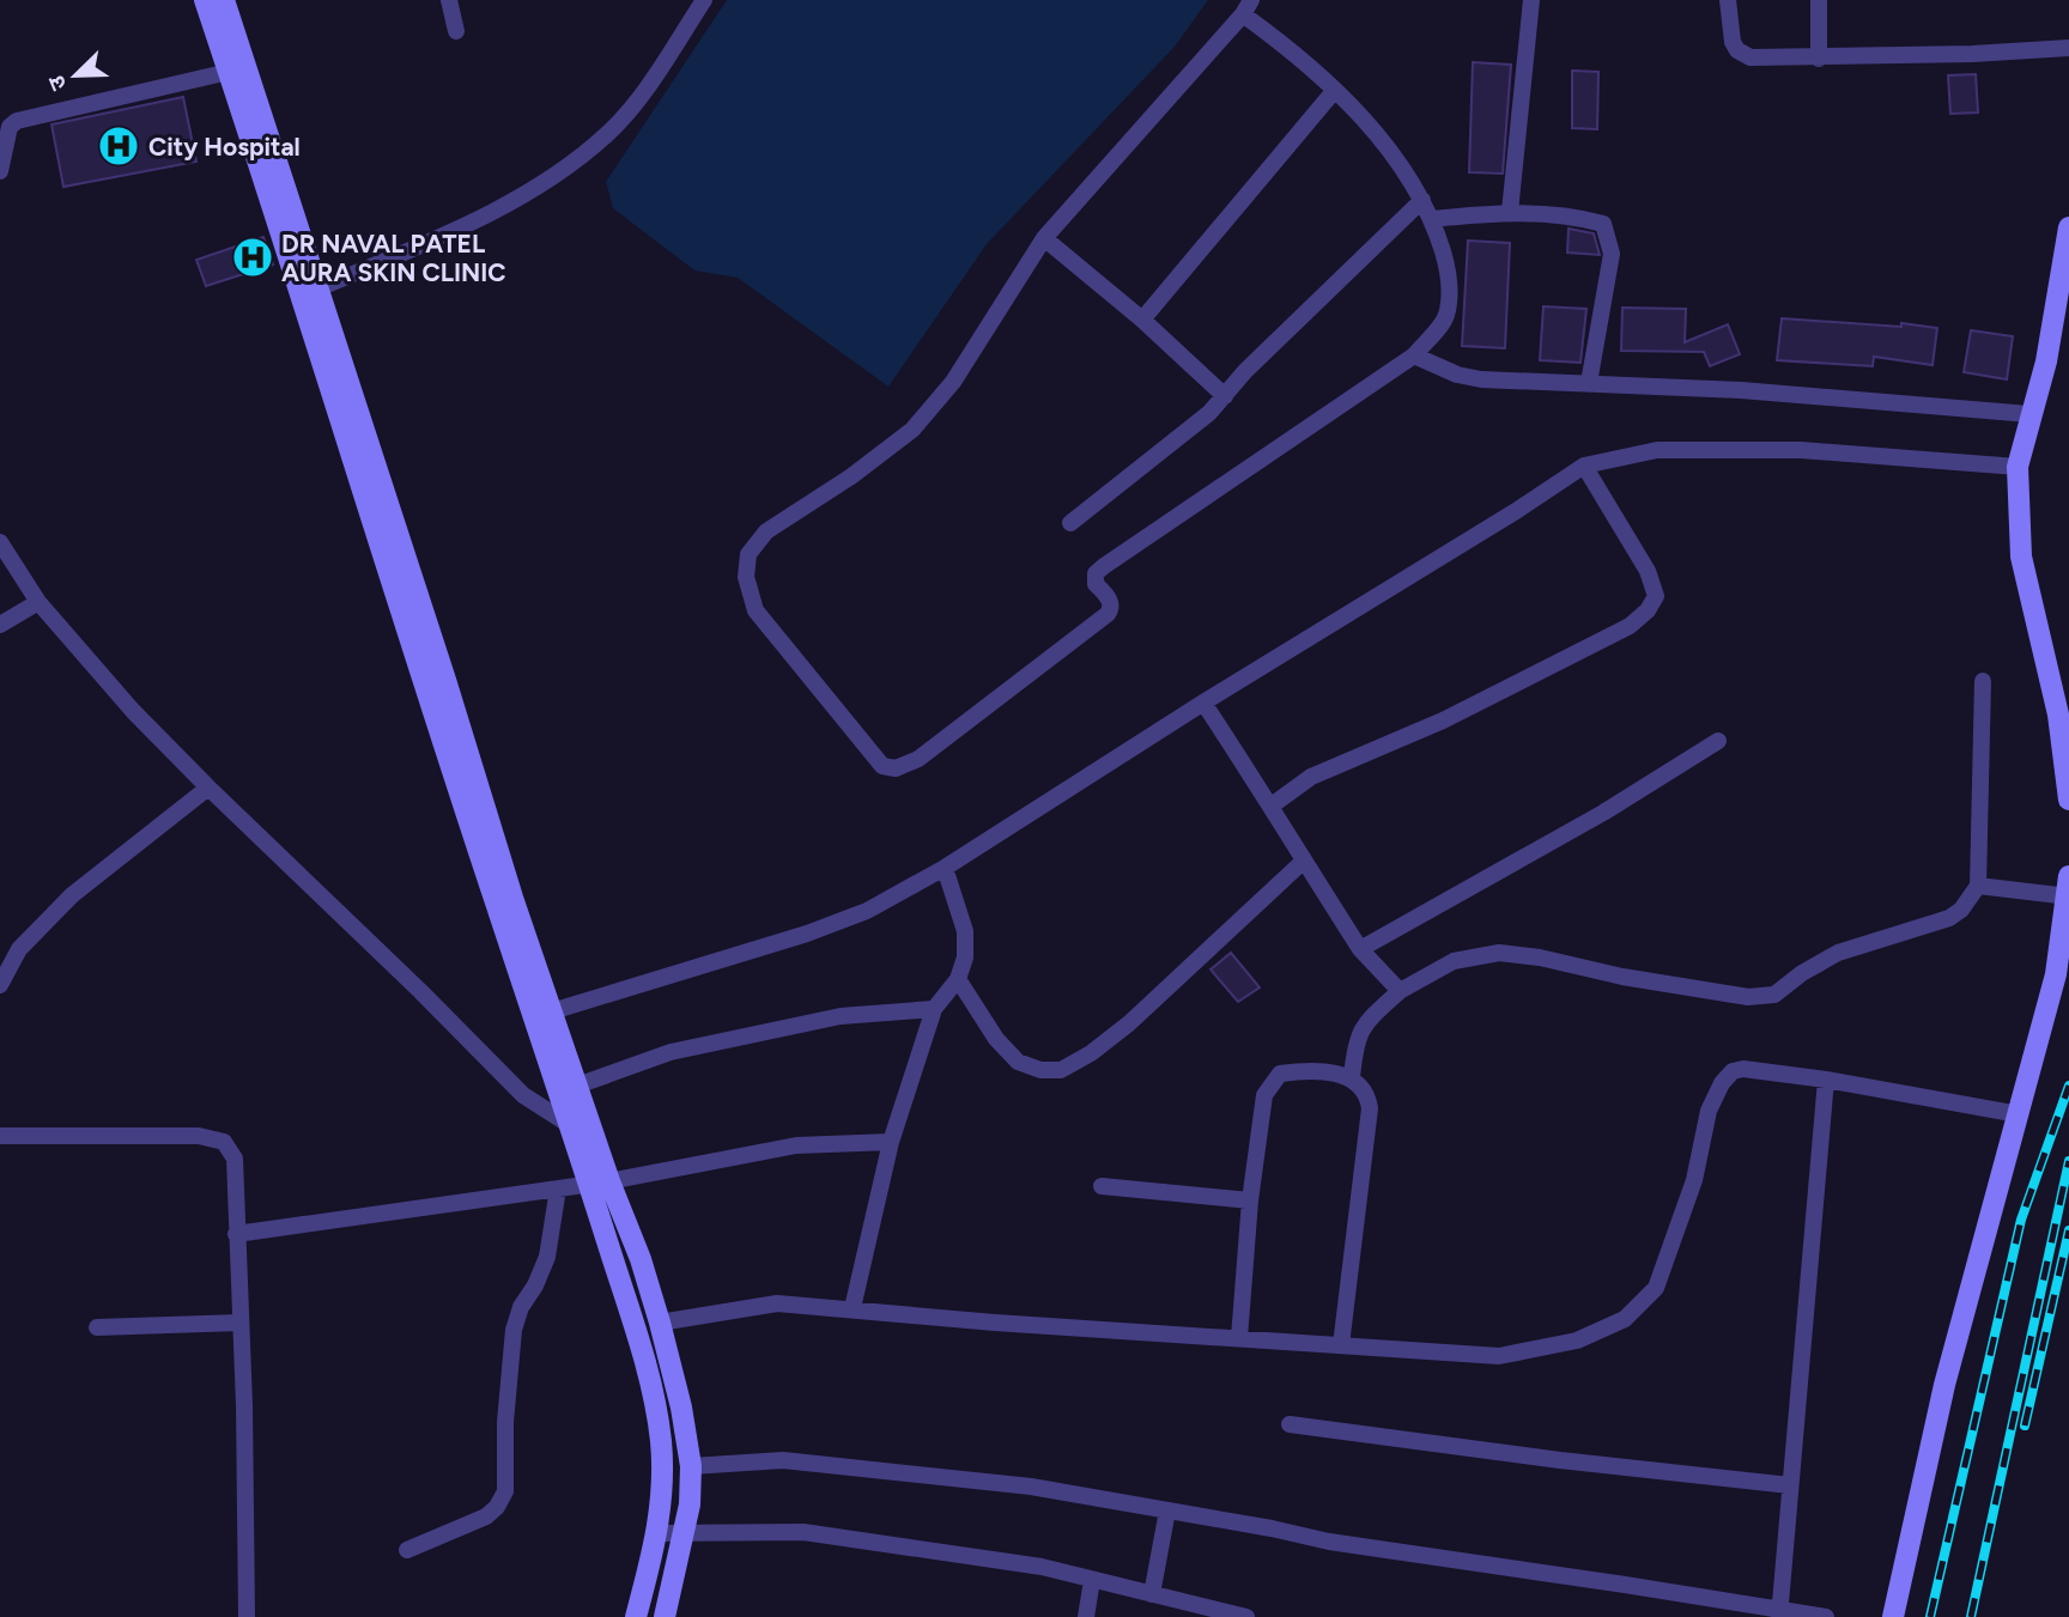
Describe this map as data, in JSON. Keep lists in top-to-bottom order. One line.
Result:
{"places":{"hospital":["City Hospital","DR NAVAL PATEL AURA SKIN CLINIC"]},"north":"bottom left"}
